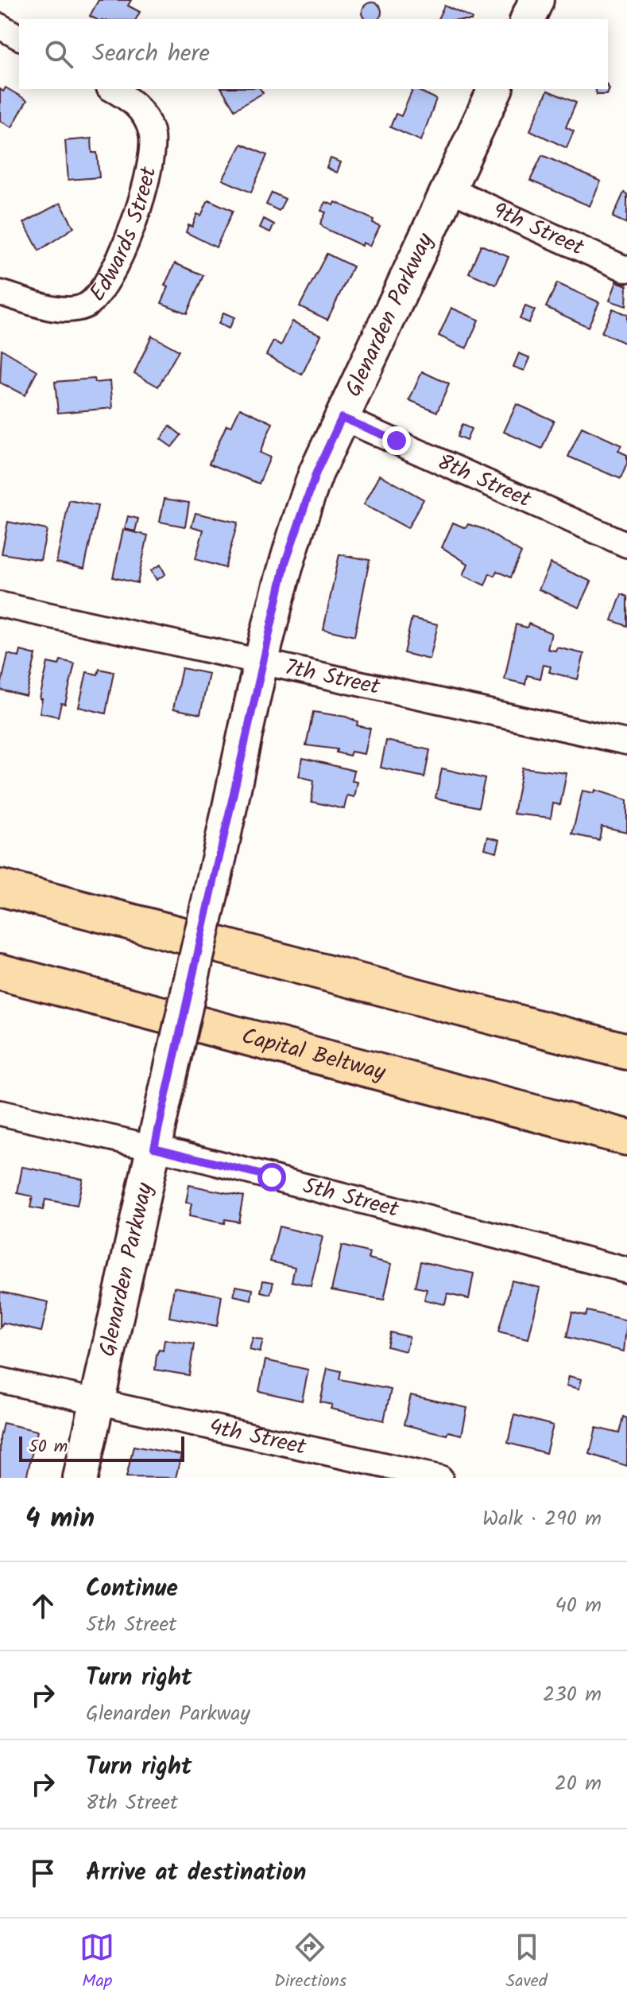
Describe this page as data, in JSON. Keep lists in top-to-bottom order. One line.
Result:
{"streets":{"highway":["Capital Beltway"],"street":["9th Street","Edwards Street","Glenarden Parkway","8th Street","7th Street","5th Street","4th Street"]},"crossings":[["9th Street","Glenarden Parkway"],["Glenarden Parkway","8th Street"],["Glenarden Parkway","7th Street"],["Glenarden Parkway","5th Street"],["Glenarden Parkway","4th Street"]],"scale_bar":"50 m","page":{"search":"Search here","scale":"50 m","heading":["4 min","Walk · 290 m"],"list":[["Continue","5th Street","40 m"],["Turn right","Glenarden Parkway","230 m"],["Turn right","8th Street","20 m"],"Arrive at destination"],"nav":["Map","Directions","Saved"]}}
